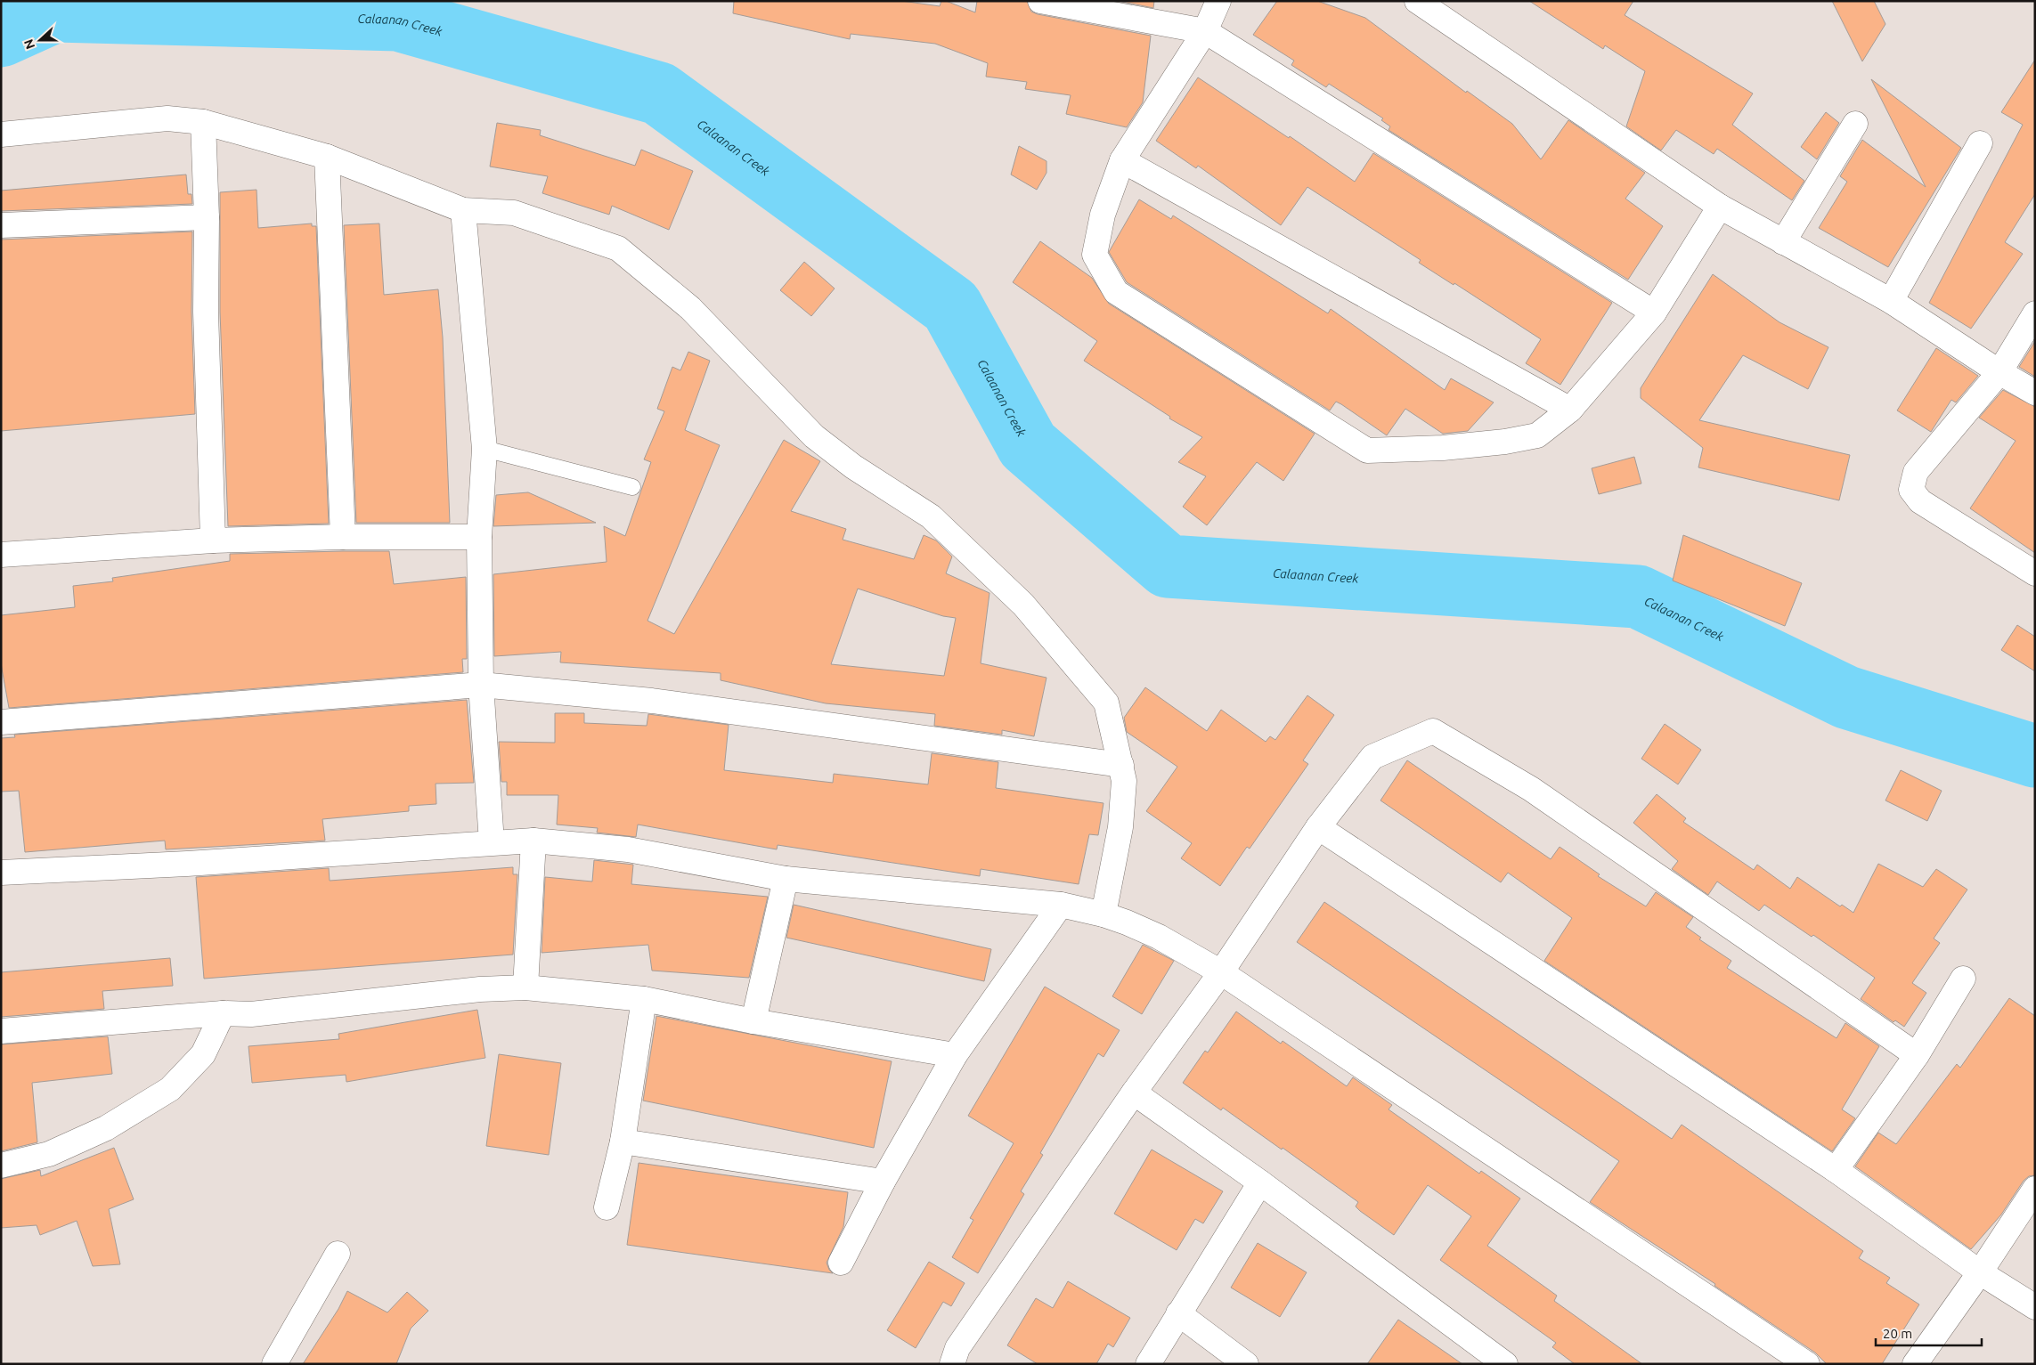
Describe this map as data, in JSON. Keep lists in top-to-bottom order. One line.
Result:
{"water":["Calaanan Creek"],"scale_bar":"20 m","north":"left"}
